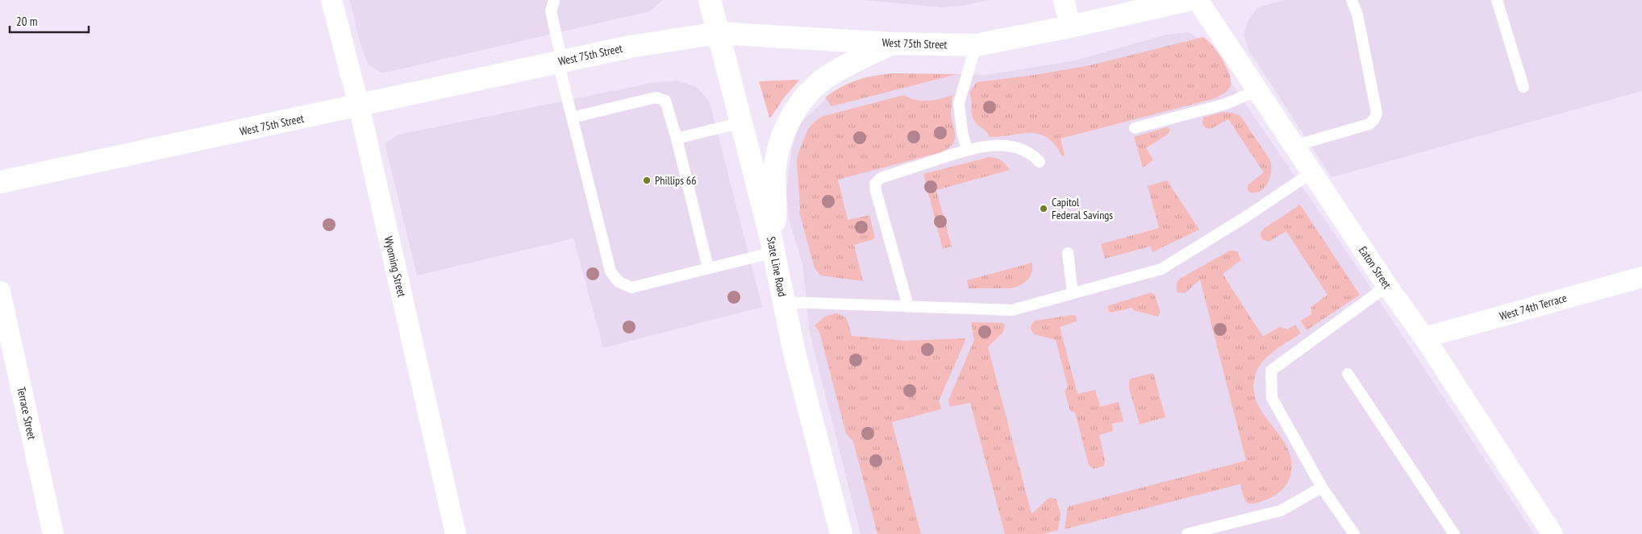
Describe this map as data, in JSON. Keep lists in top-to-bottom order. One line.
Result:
{"streets":{"main road":["West 75th Street","State Line Road"],"street":["Wyoming Street","Eaton Street","West 74th Terrace","Terrace Street"]},"crossings":[["West 75th Street","Wyoming Street"],["West 75th Street","State Line Road"],["Eaton Street","West 74th Terrace"]],"places":["Phillips 66","Capitol Federal Savings"],"scale_bar":"20 m"}
